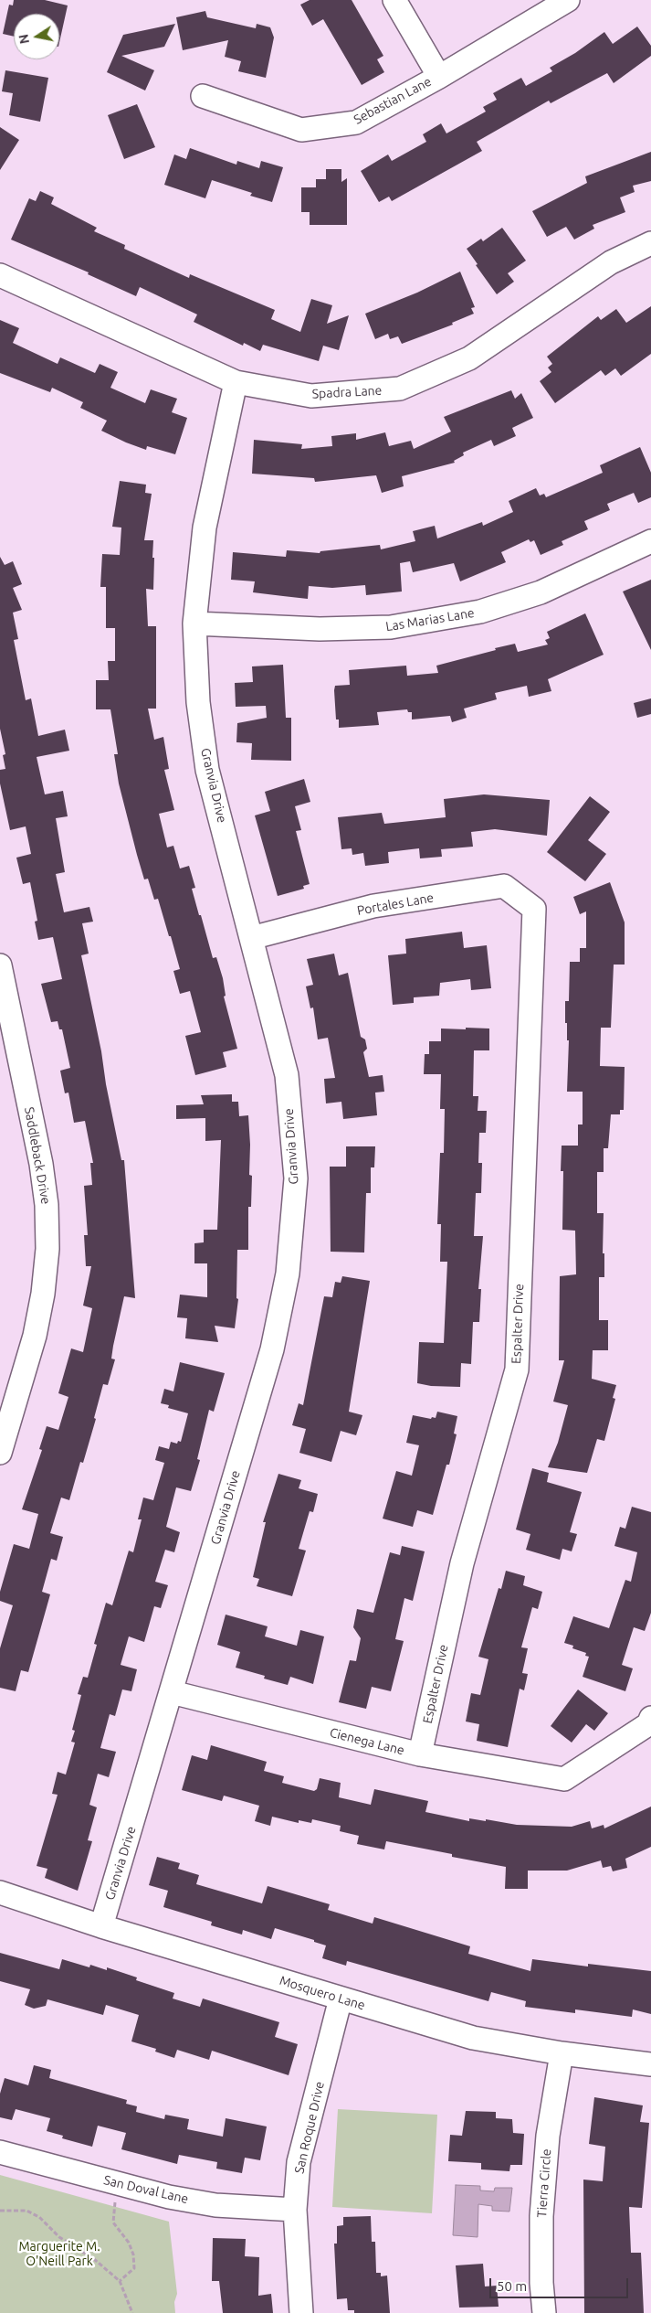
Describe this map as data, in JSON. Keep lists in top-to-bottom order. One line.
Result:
{"streets":{"street":["Sebastian Lane","Spadra Lane","Las Marias Lane","Granvia Drive","Portales Lane","Saddleback Drive","Espalter Drive","Cienega Lane","Mosquero Lane","San Roque Drive","Tierra Circle","San Doval Lane"]},"crossings":[["Spadra Lane","Granvia Drive"],["Las Marias Lane","Granvia Drive"],["Granvia Drive","Portales Lane"],["Granvia Drive","Cienega Lane"],["Granvia Drive","Mosquero Lane"],["Portales Lane","Espalter Drive"],["Espalter Drive","Cienega Lane"],["Mosquero Lane","San Roque Drive"],["Mosquero Lane","Tierra Circle"],["San Roque Drive","San Doval Lane"]],"parks":["Marguerite M. O'Neill Park"],"scale_bar":"50 m","north":"left"}
